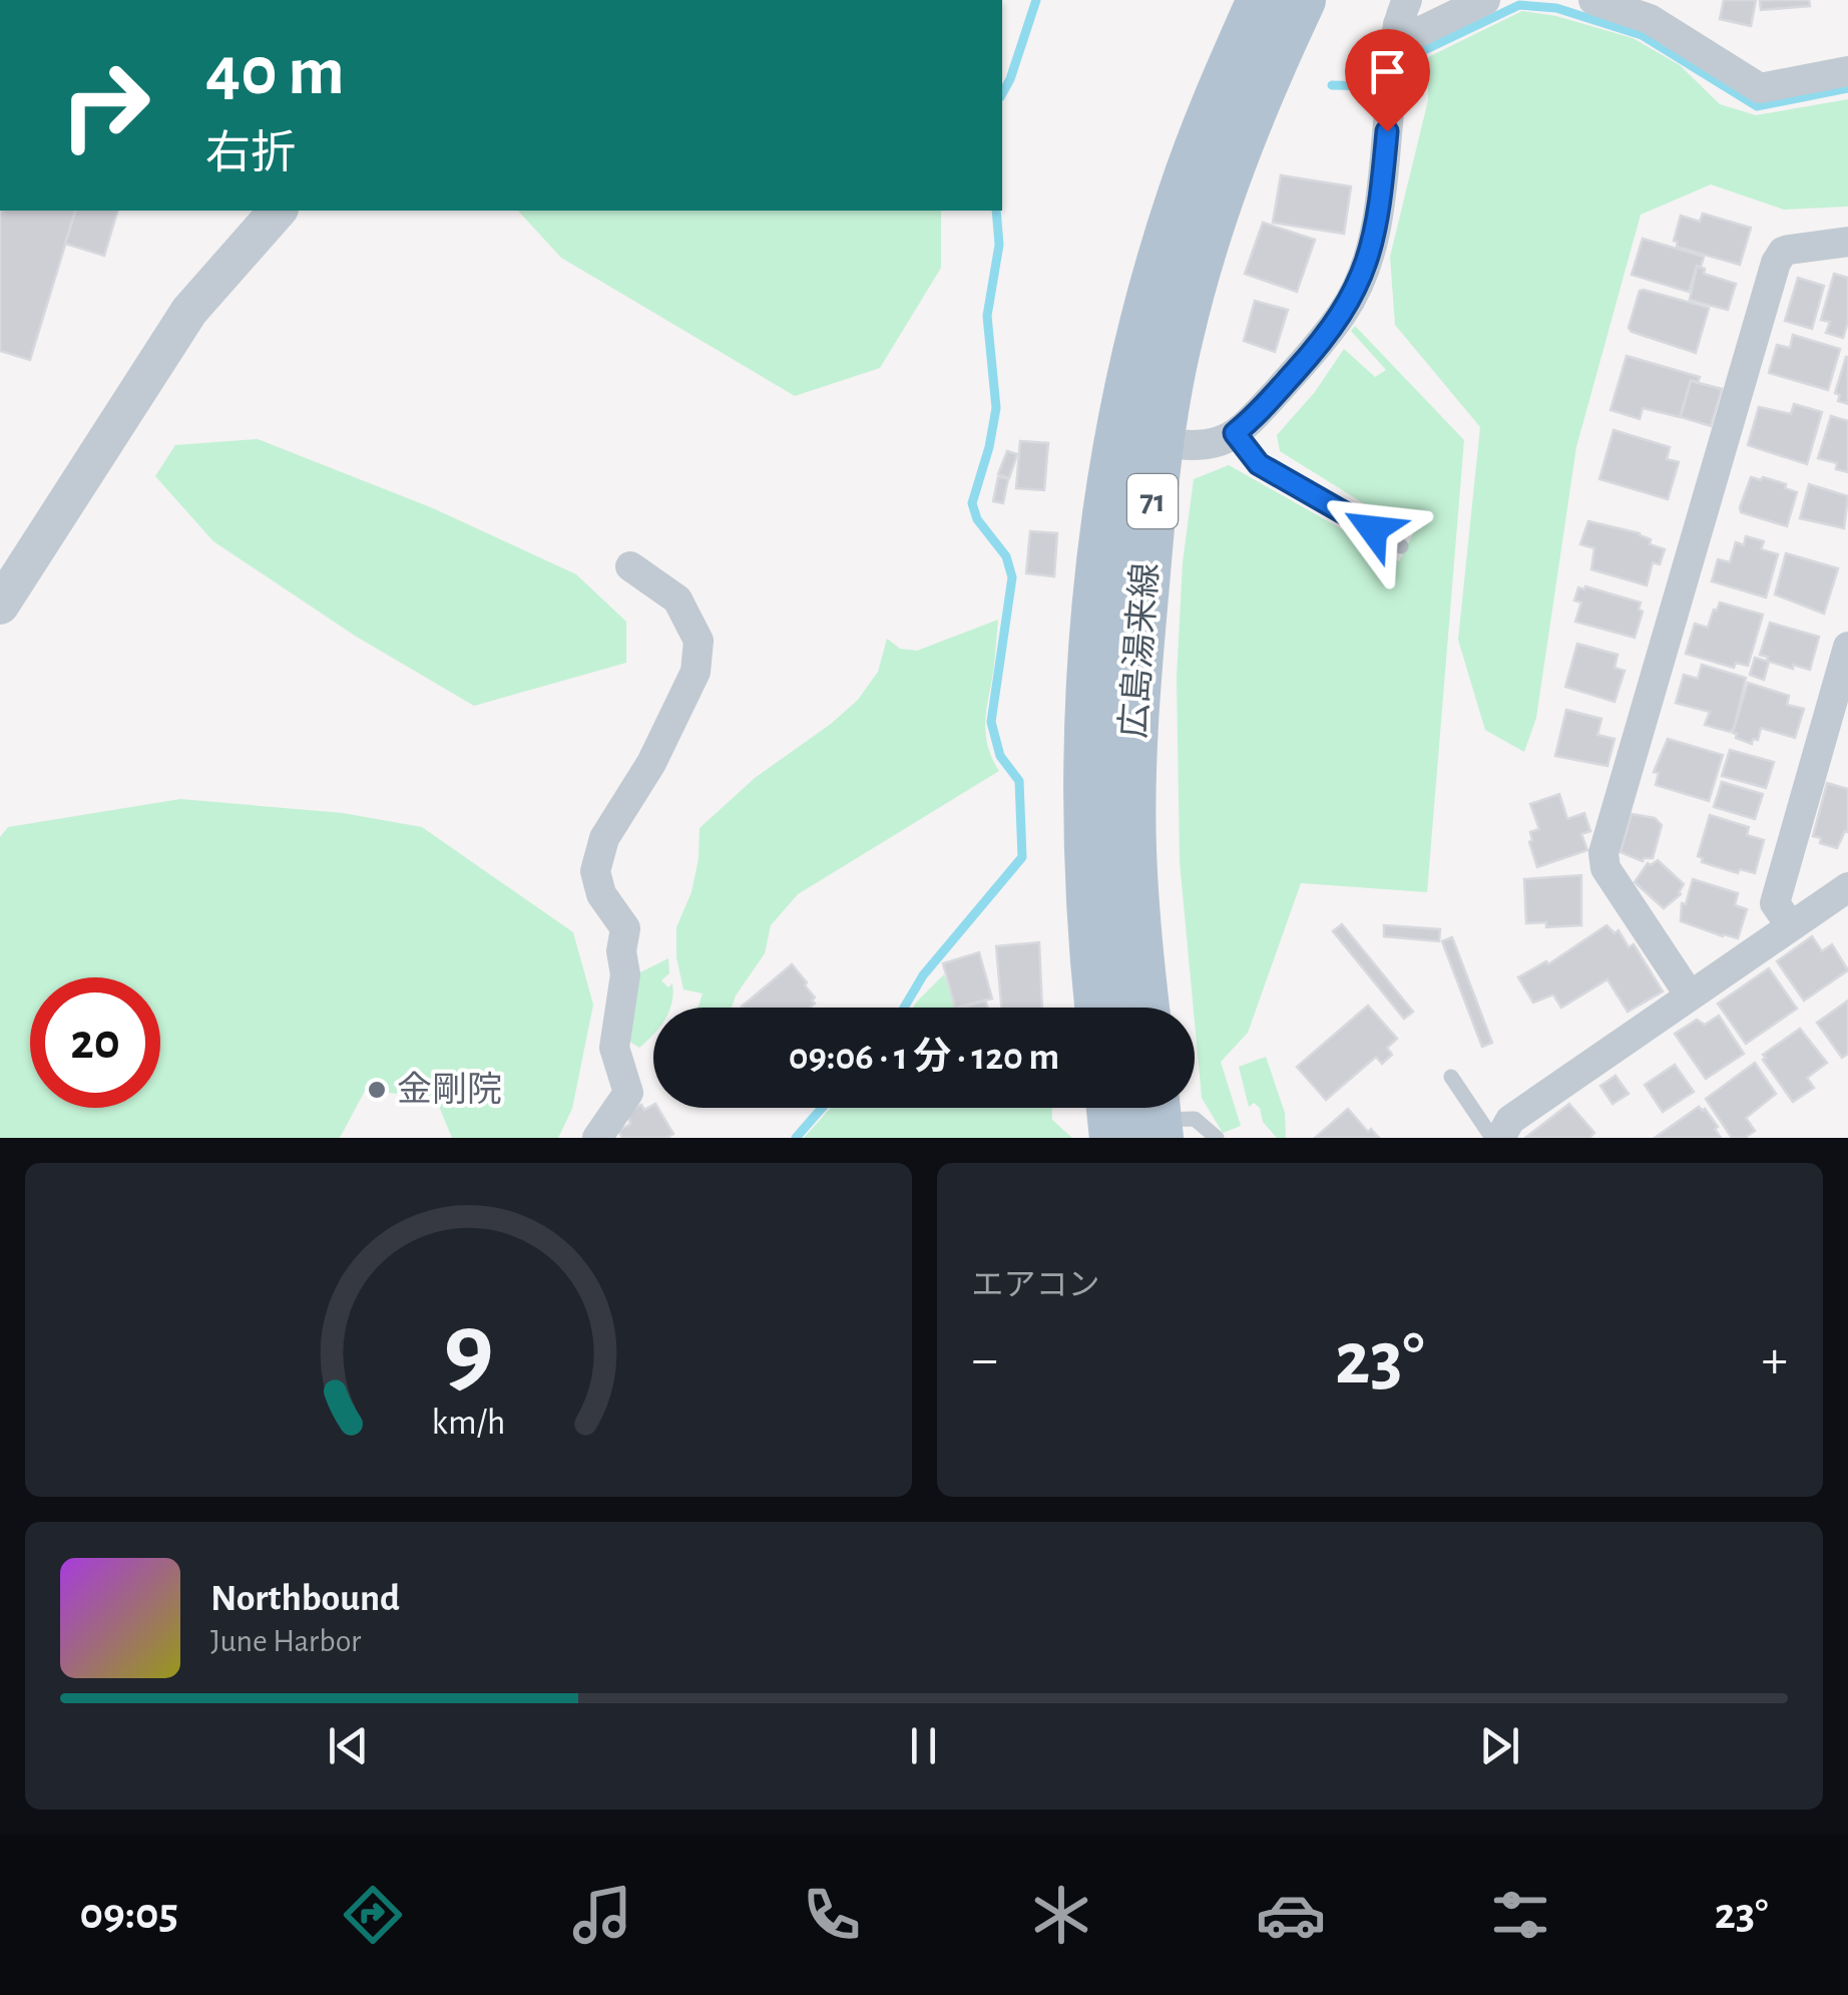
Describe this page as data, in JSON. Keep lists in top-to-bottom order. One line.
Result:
{"streets":{"main road":["71","広島湯来線"]},"places":["金剛院"],"page":{"turn":["40 m","右折"],"limit":"20","trip":"09:06 · 1 分 · 120 m","tile":"エアコン","heat":["−","23°","+"],"song":["Northbound","June Harbor"],"tabs":["09:05","23°"],"gauge":["9","km/h"]}}
